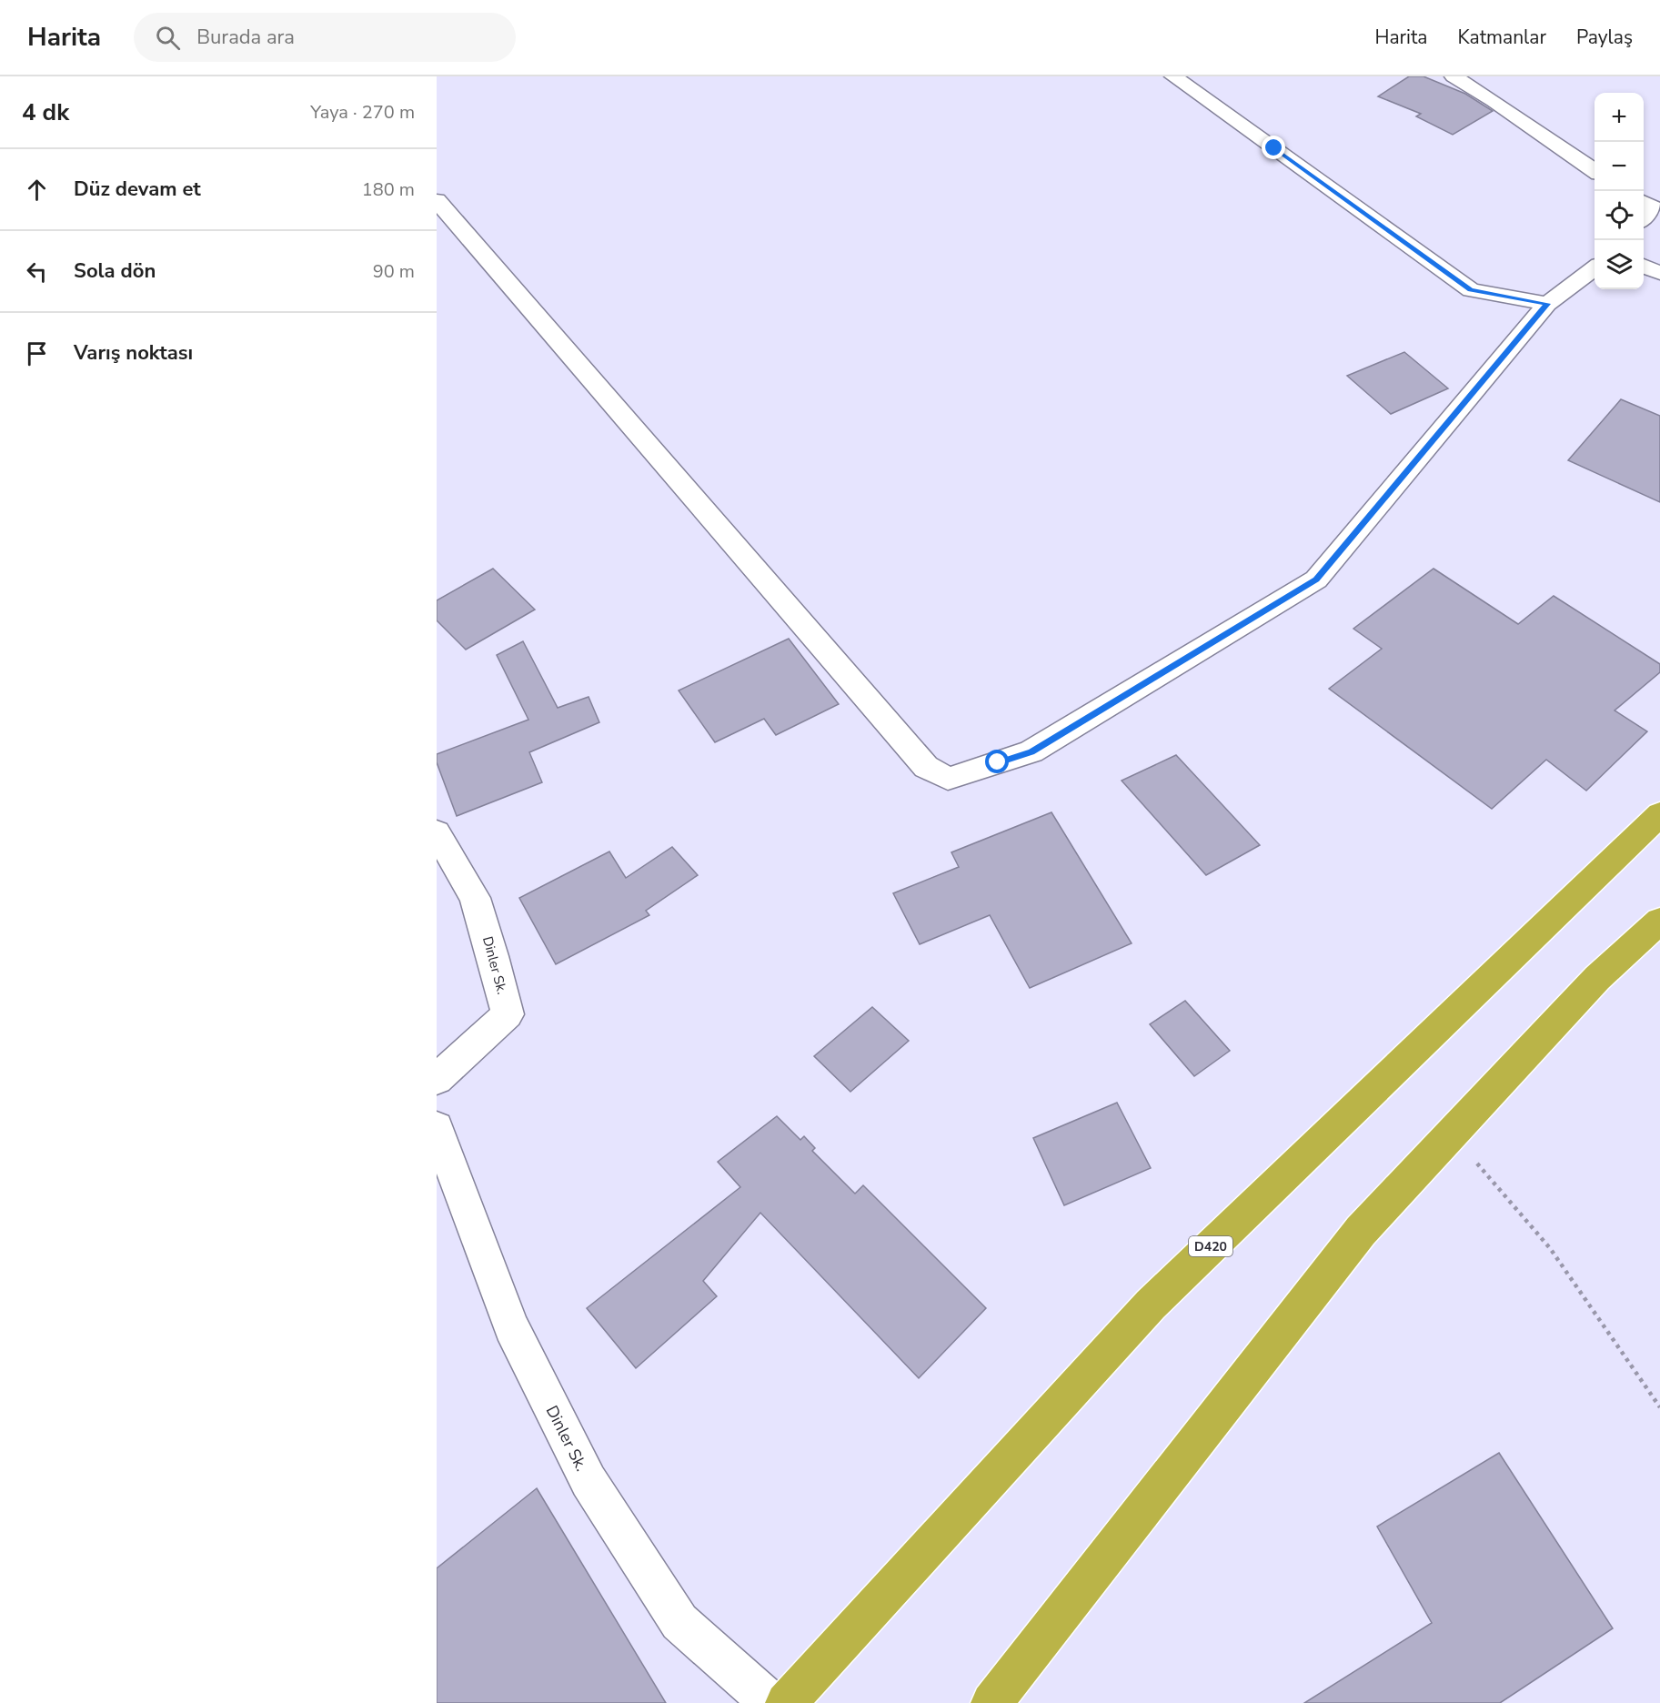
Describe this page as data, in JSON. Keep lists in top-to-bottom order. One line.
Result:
{"streets":{"highway":["D420"],"street":["Dinler Sk."]},"page":{"header":"Harita","search":"Burada ara","nav":["Harita","Katmanlar","Paylaş"],"heading":["4 dk","Yaya · 270 m"],"map_buttons":["+","−"],"list":[["Düz devam et","180 m"],["Sola dön","90 m"],"Varış noktası"]}}
